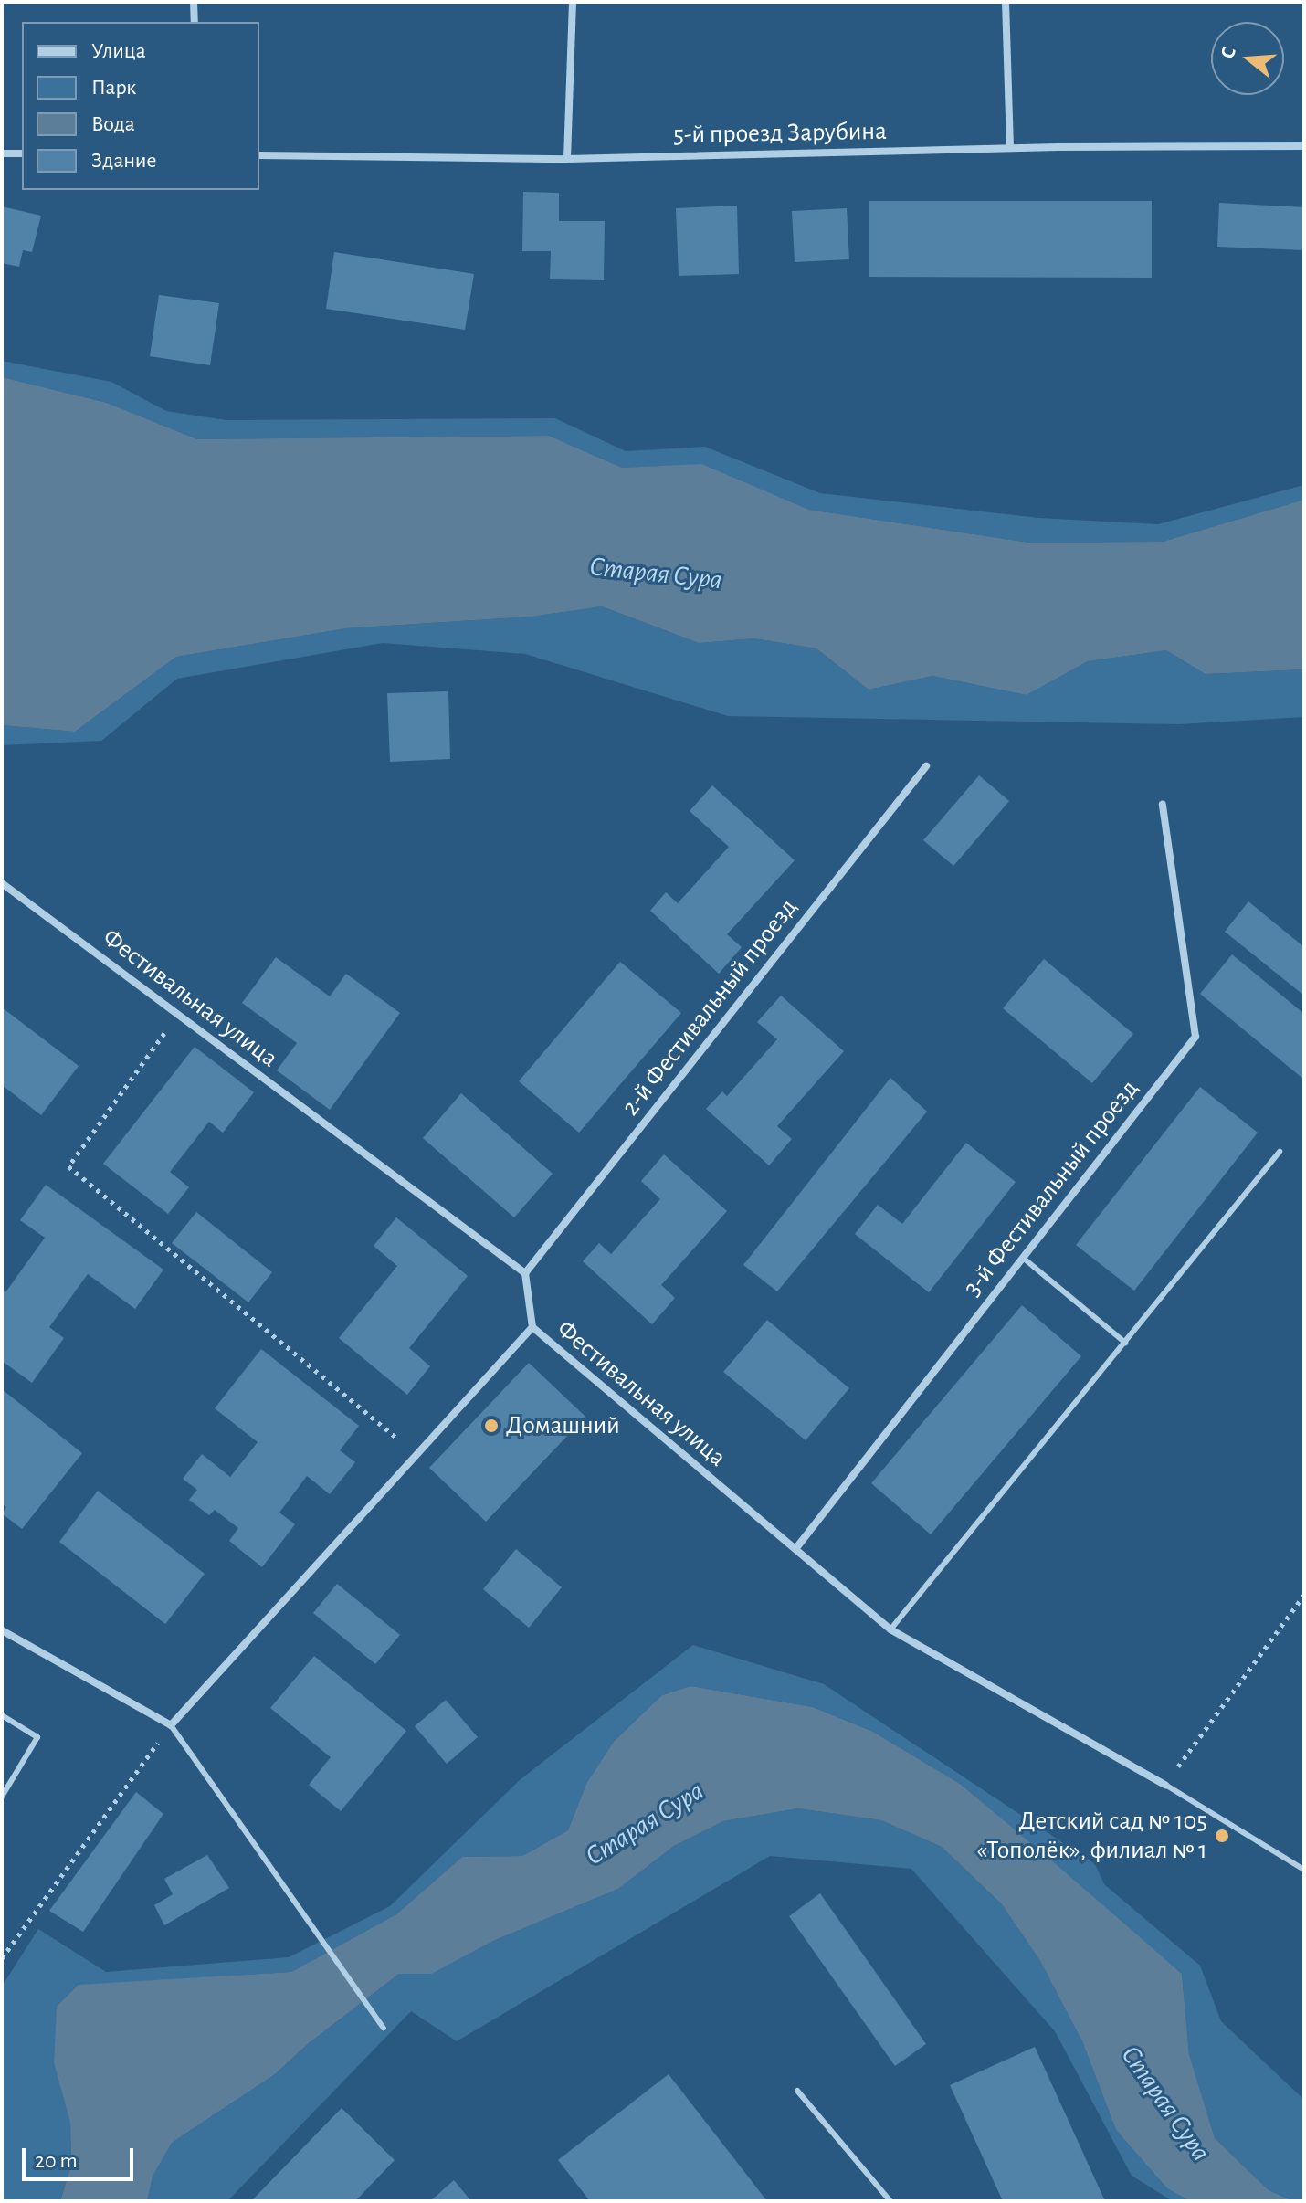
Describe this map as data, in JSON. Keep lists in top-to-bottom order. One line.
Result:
{"streets":{"street":["5-й проезд Зарубина","Фестивальная улица","2-й Фестивальный проезд","3-й Фестивальный проезд"]},"crossings":[["Фестивальная улица","2-й Фестивальный проезд"],["Фестивальная улица","3-й Фестивальный проезд"]],"water":["Старая Сура"],"places":["Домашний","Детский сад № 105 «Тополёк», филиал № 1"],"legend":["Улица","Парк","Вода","Здание"],"scale_bar":"20 m","north":"left"}
